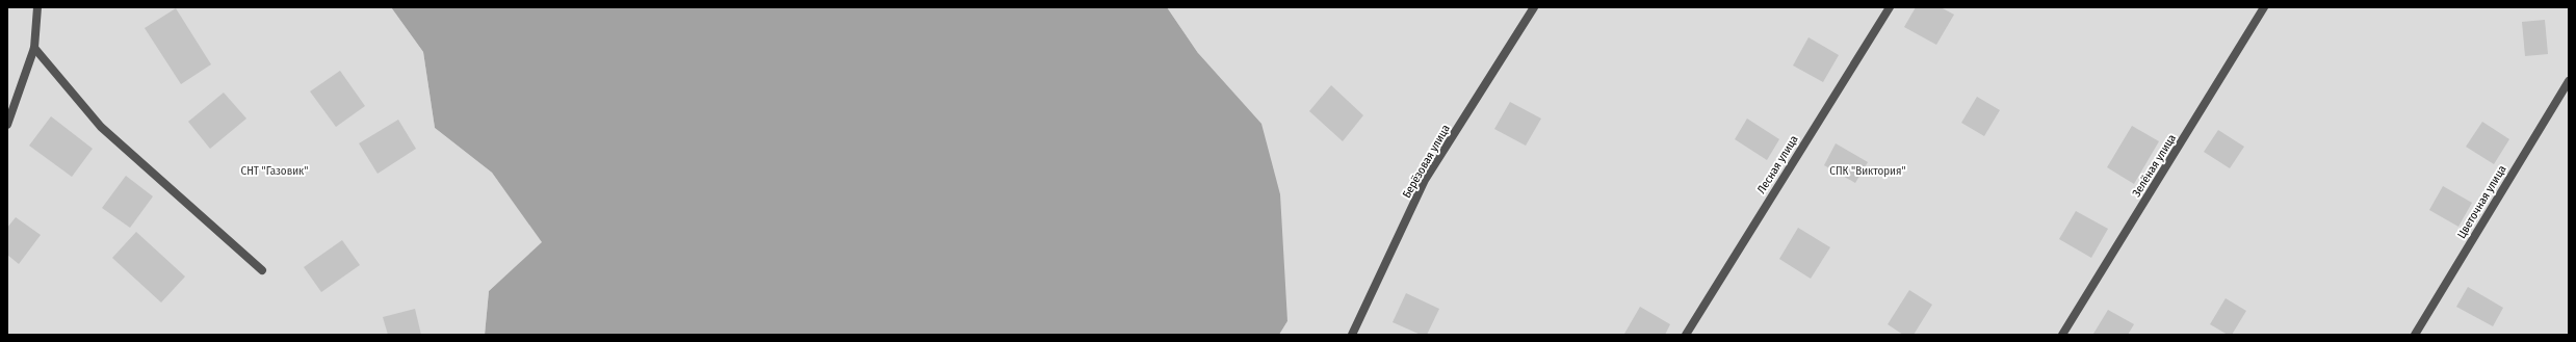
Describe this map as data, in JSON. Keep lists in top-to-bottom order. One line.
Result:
{"streets":{"street":["Берёзовая улица","Лесная улица","Зелёная улица","Цветочная улица"]},"parks":["СНТ \"Газовик\"","СПК \"Виктория\""]}
